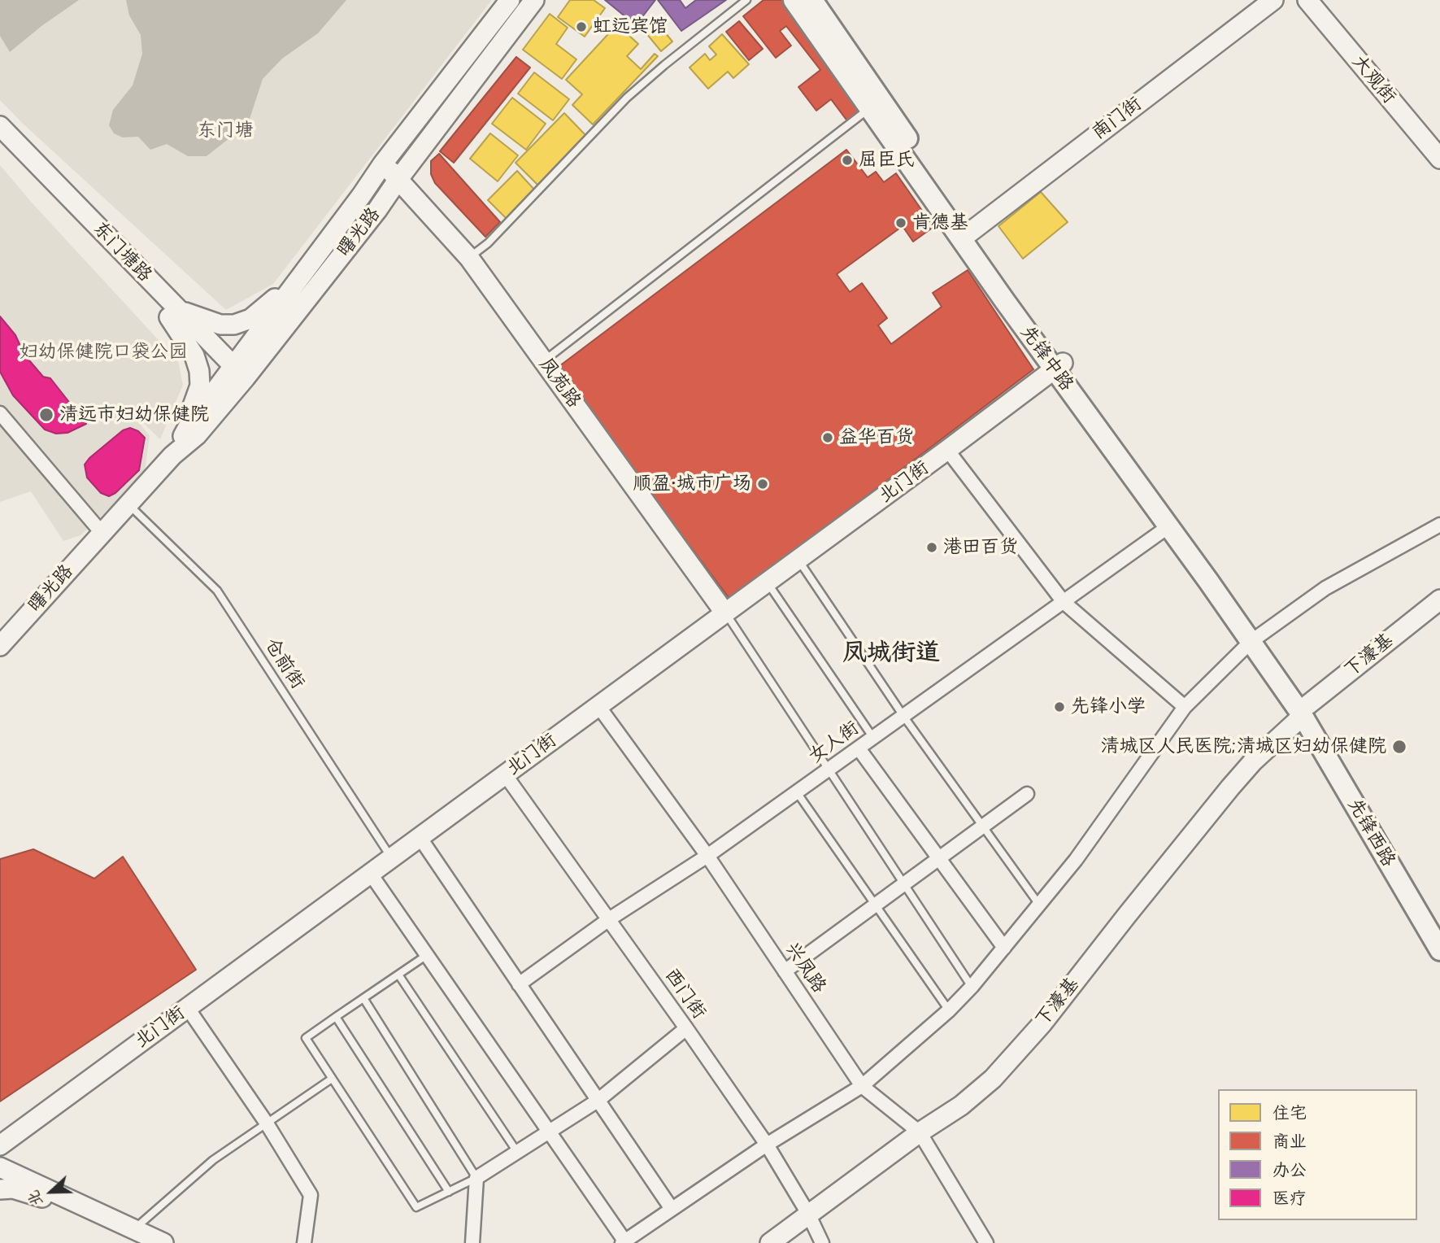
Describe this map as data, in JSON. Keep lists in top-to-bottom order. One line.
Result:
{"streets":{"main road":["先锋中路","先锋西路"],"street":["大观街","南门街","曙光路","东门塘路","凤苑路","北门街","下濠基","女人街","兴凤路","西门街"],"lane":["仓前街"]},"crossings":[["南门街","先锋中路"],["曙光路","东门塘路"],["曙光路","凤苑路"],["曙光路","仓前街"],["先锋中路","北门街"],["先锋中路","下濠基"],["先锋中路","女人街"],["先锋中路","先锋西路"],["凤苑路","北门街"],["北门街","仓前街"],["北门街","兴凤路"],["北门街","西门街"],["下濠基","先锋西路"],["下濠基","兴凤路"],["下濠基","西门街"],["女人街","兴凤路"],["女人街","西门街"]],"districts":["凤城街道"],"parks":["东门塘","妇幼保健院口袋公园"],"places":["虹远宾馆","屈臣氏","肯德基","清远市妇幼保健院","益华百货","顺盈·城市广场","港田百货","先锋小学","清城区人民医院;清城区妇幼保健院"],"legend":["住宅","商业","办公","医疗"],"north":"left"}
